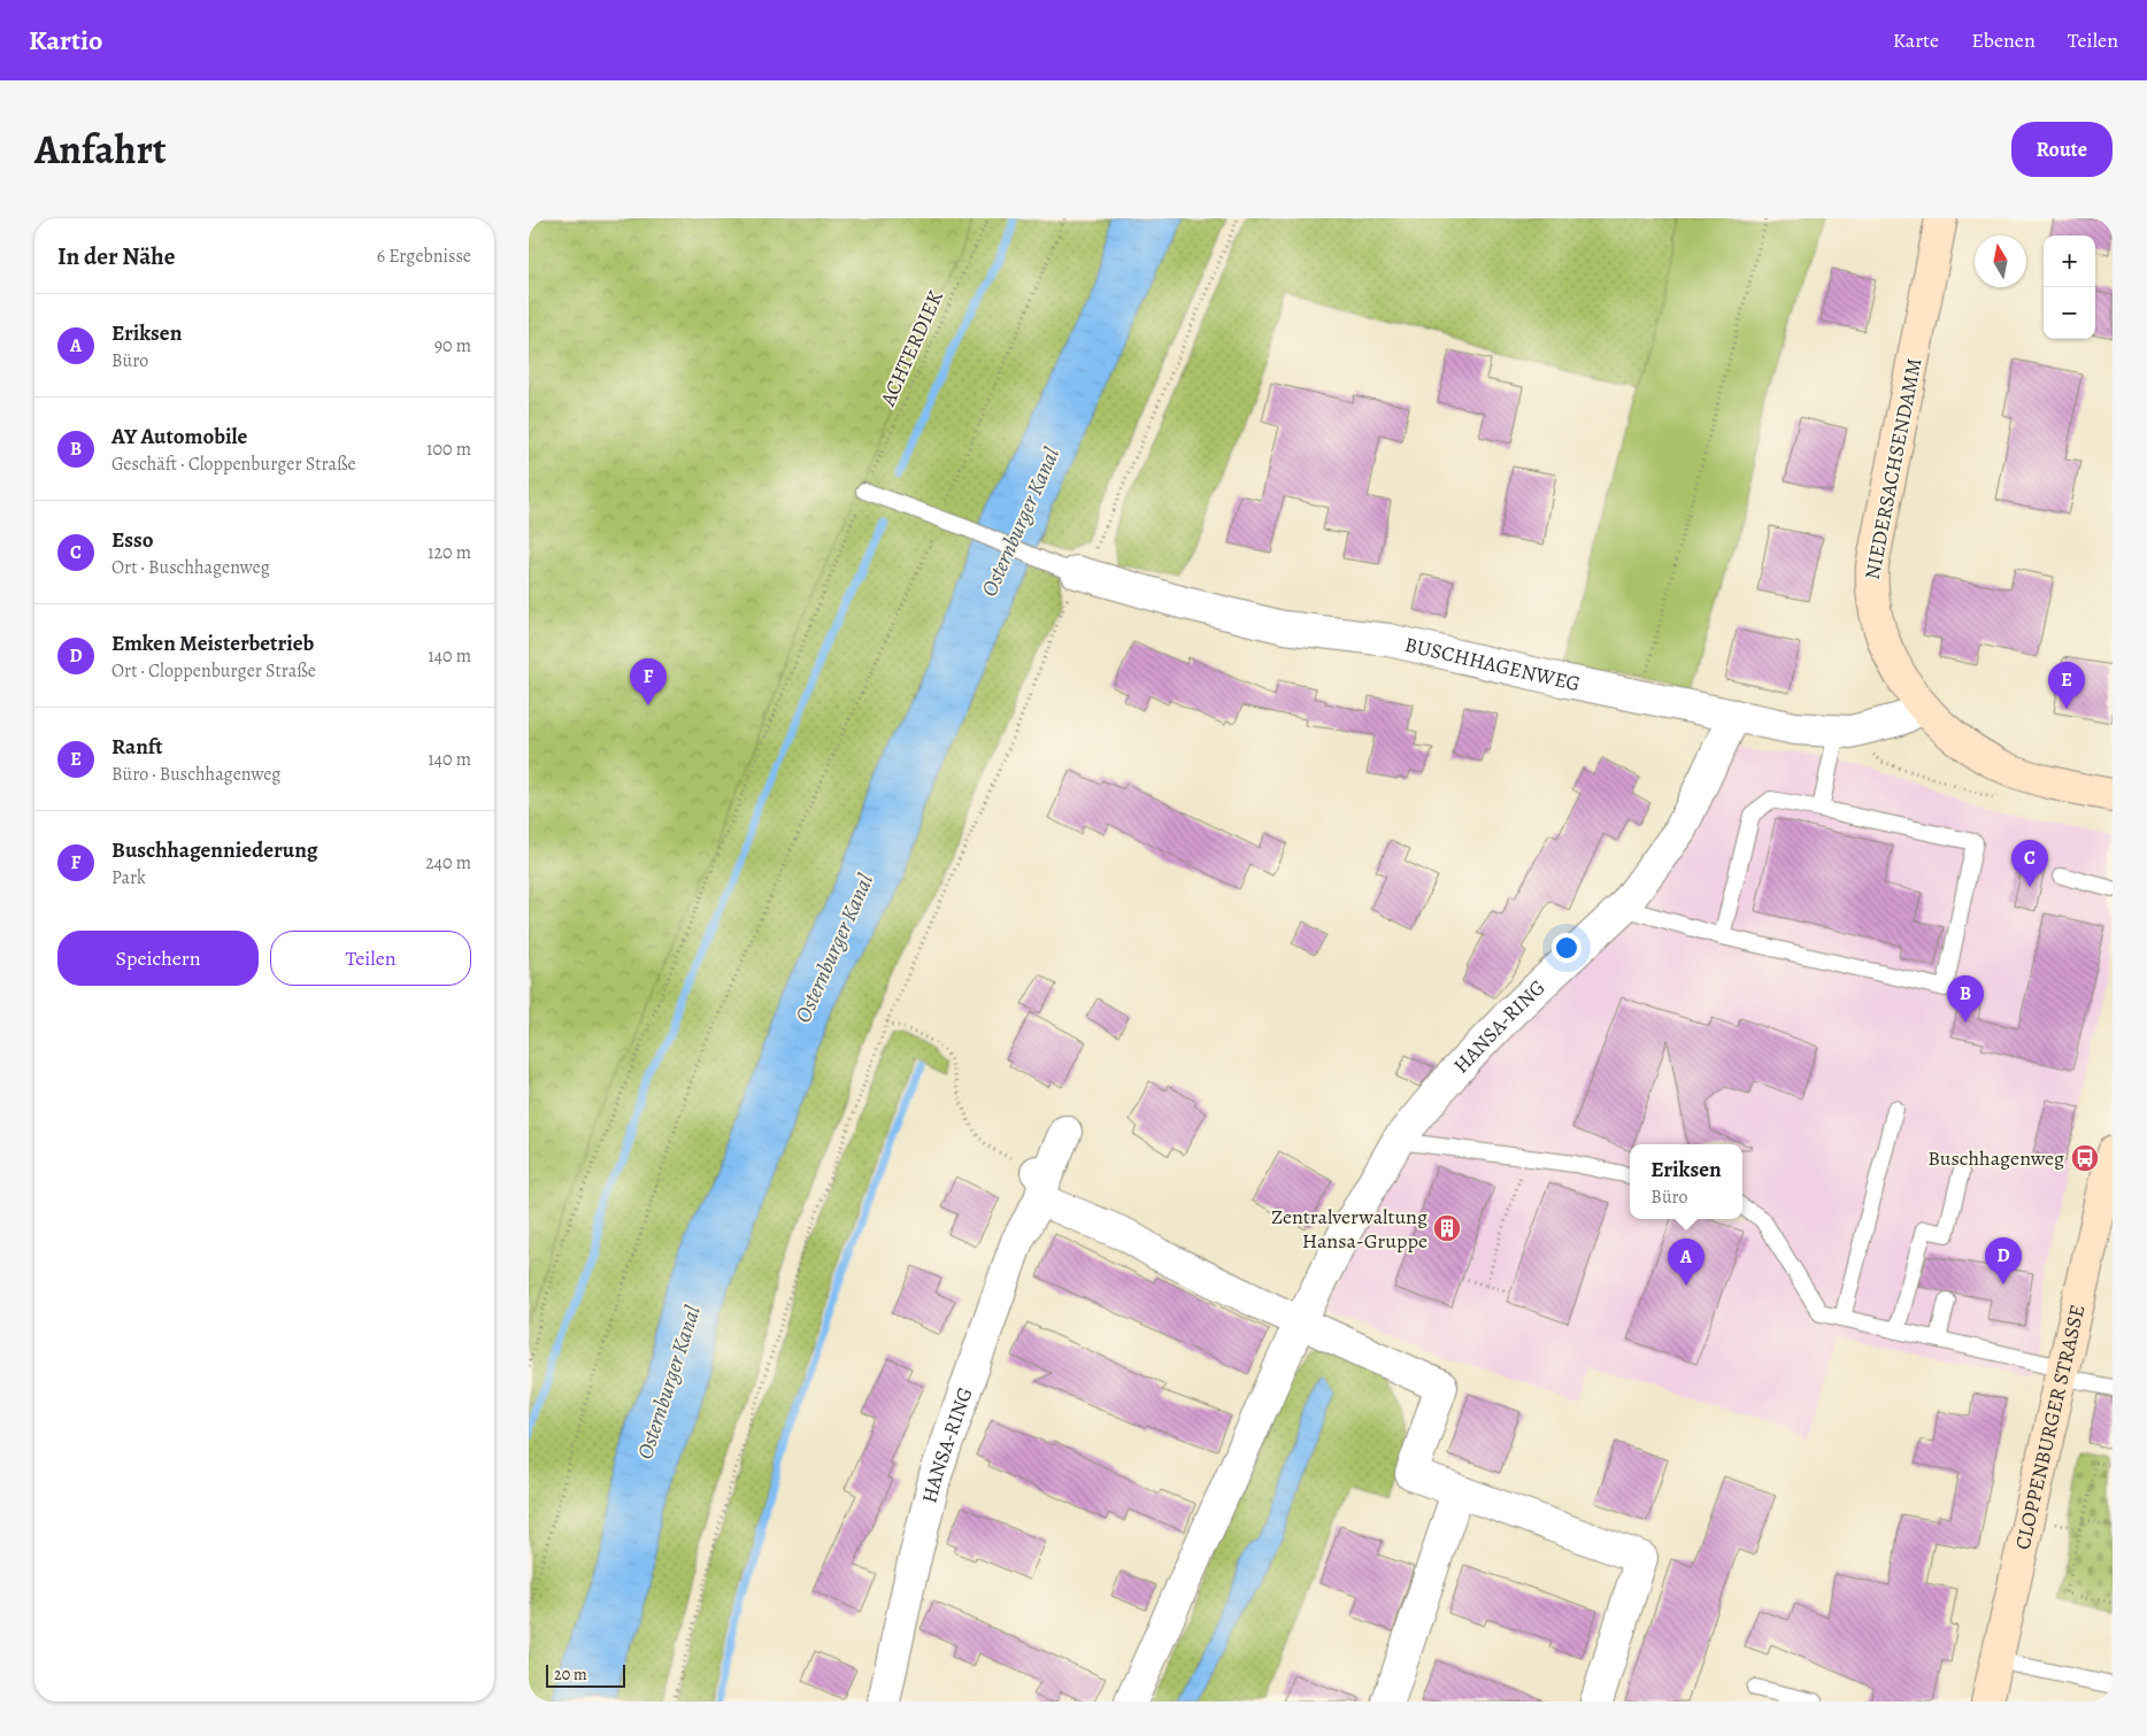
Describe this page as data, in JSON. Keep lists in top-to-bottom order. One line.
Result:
{"streets":{"street":["NIEDERSACHSENDAMM","BUSCHHAGENWEG","HANSA-RING","CLOPPENBURGER STRASSE"],"path":["ACHTERDIEK"]},"crossings":[["ACHTERDIEK","BUSCHHAGENWEG"],["NIEDERSACHSENDAMM","BUSCHHAGENWEG"],["BUSCHHAGENWEG","HANSA-RING"]],"water":["Osternburger Kanal"],"places":{"bus stop":["Buschhagenweg"],"building":["Zentralverwaltung Hansa-Gruppe"]},"scale_bar":"20 m","north":"top","page":{"header":"Kartio","nav":["Karte","Ebenen","Teilen"],"title":"Anfahrt","buttons":["Route",["Speichern","Teilen"]],"heading":["In der Nähe","6 Ergebnisse"],"map_buttons":["+","−"],"list":[{"mark":"A","name":"Eriksen","note":"Büro","value":"90 m"},{"mark":"B","name":"AY Automobile","note":"Geschäft · Cloppenburger Straße","value":"100 m"},{"mark":"C","name":"Esso","note":"Ort · Buschhagenweg","value":"120 m"},{"mark":"D","name":"Emken Meisterbetrieb","note":"Ort · Cloppenburger Straße","value":"140 m"},{"mark":"E","name":"Ranft","note":"Büro · Buschhagenweg","value":"140 m"},{"mark":"F","name":"Buschhagenniederung","note":"Park","value":"240 m"}],"pins":["F","E","C","B","D","A"],"popup":["Eriksen","Büro"],"scale":"20 m"}}
